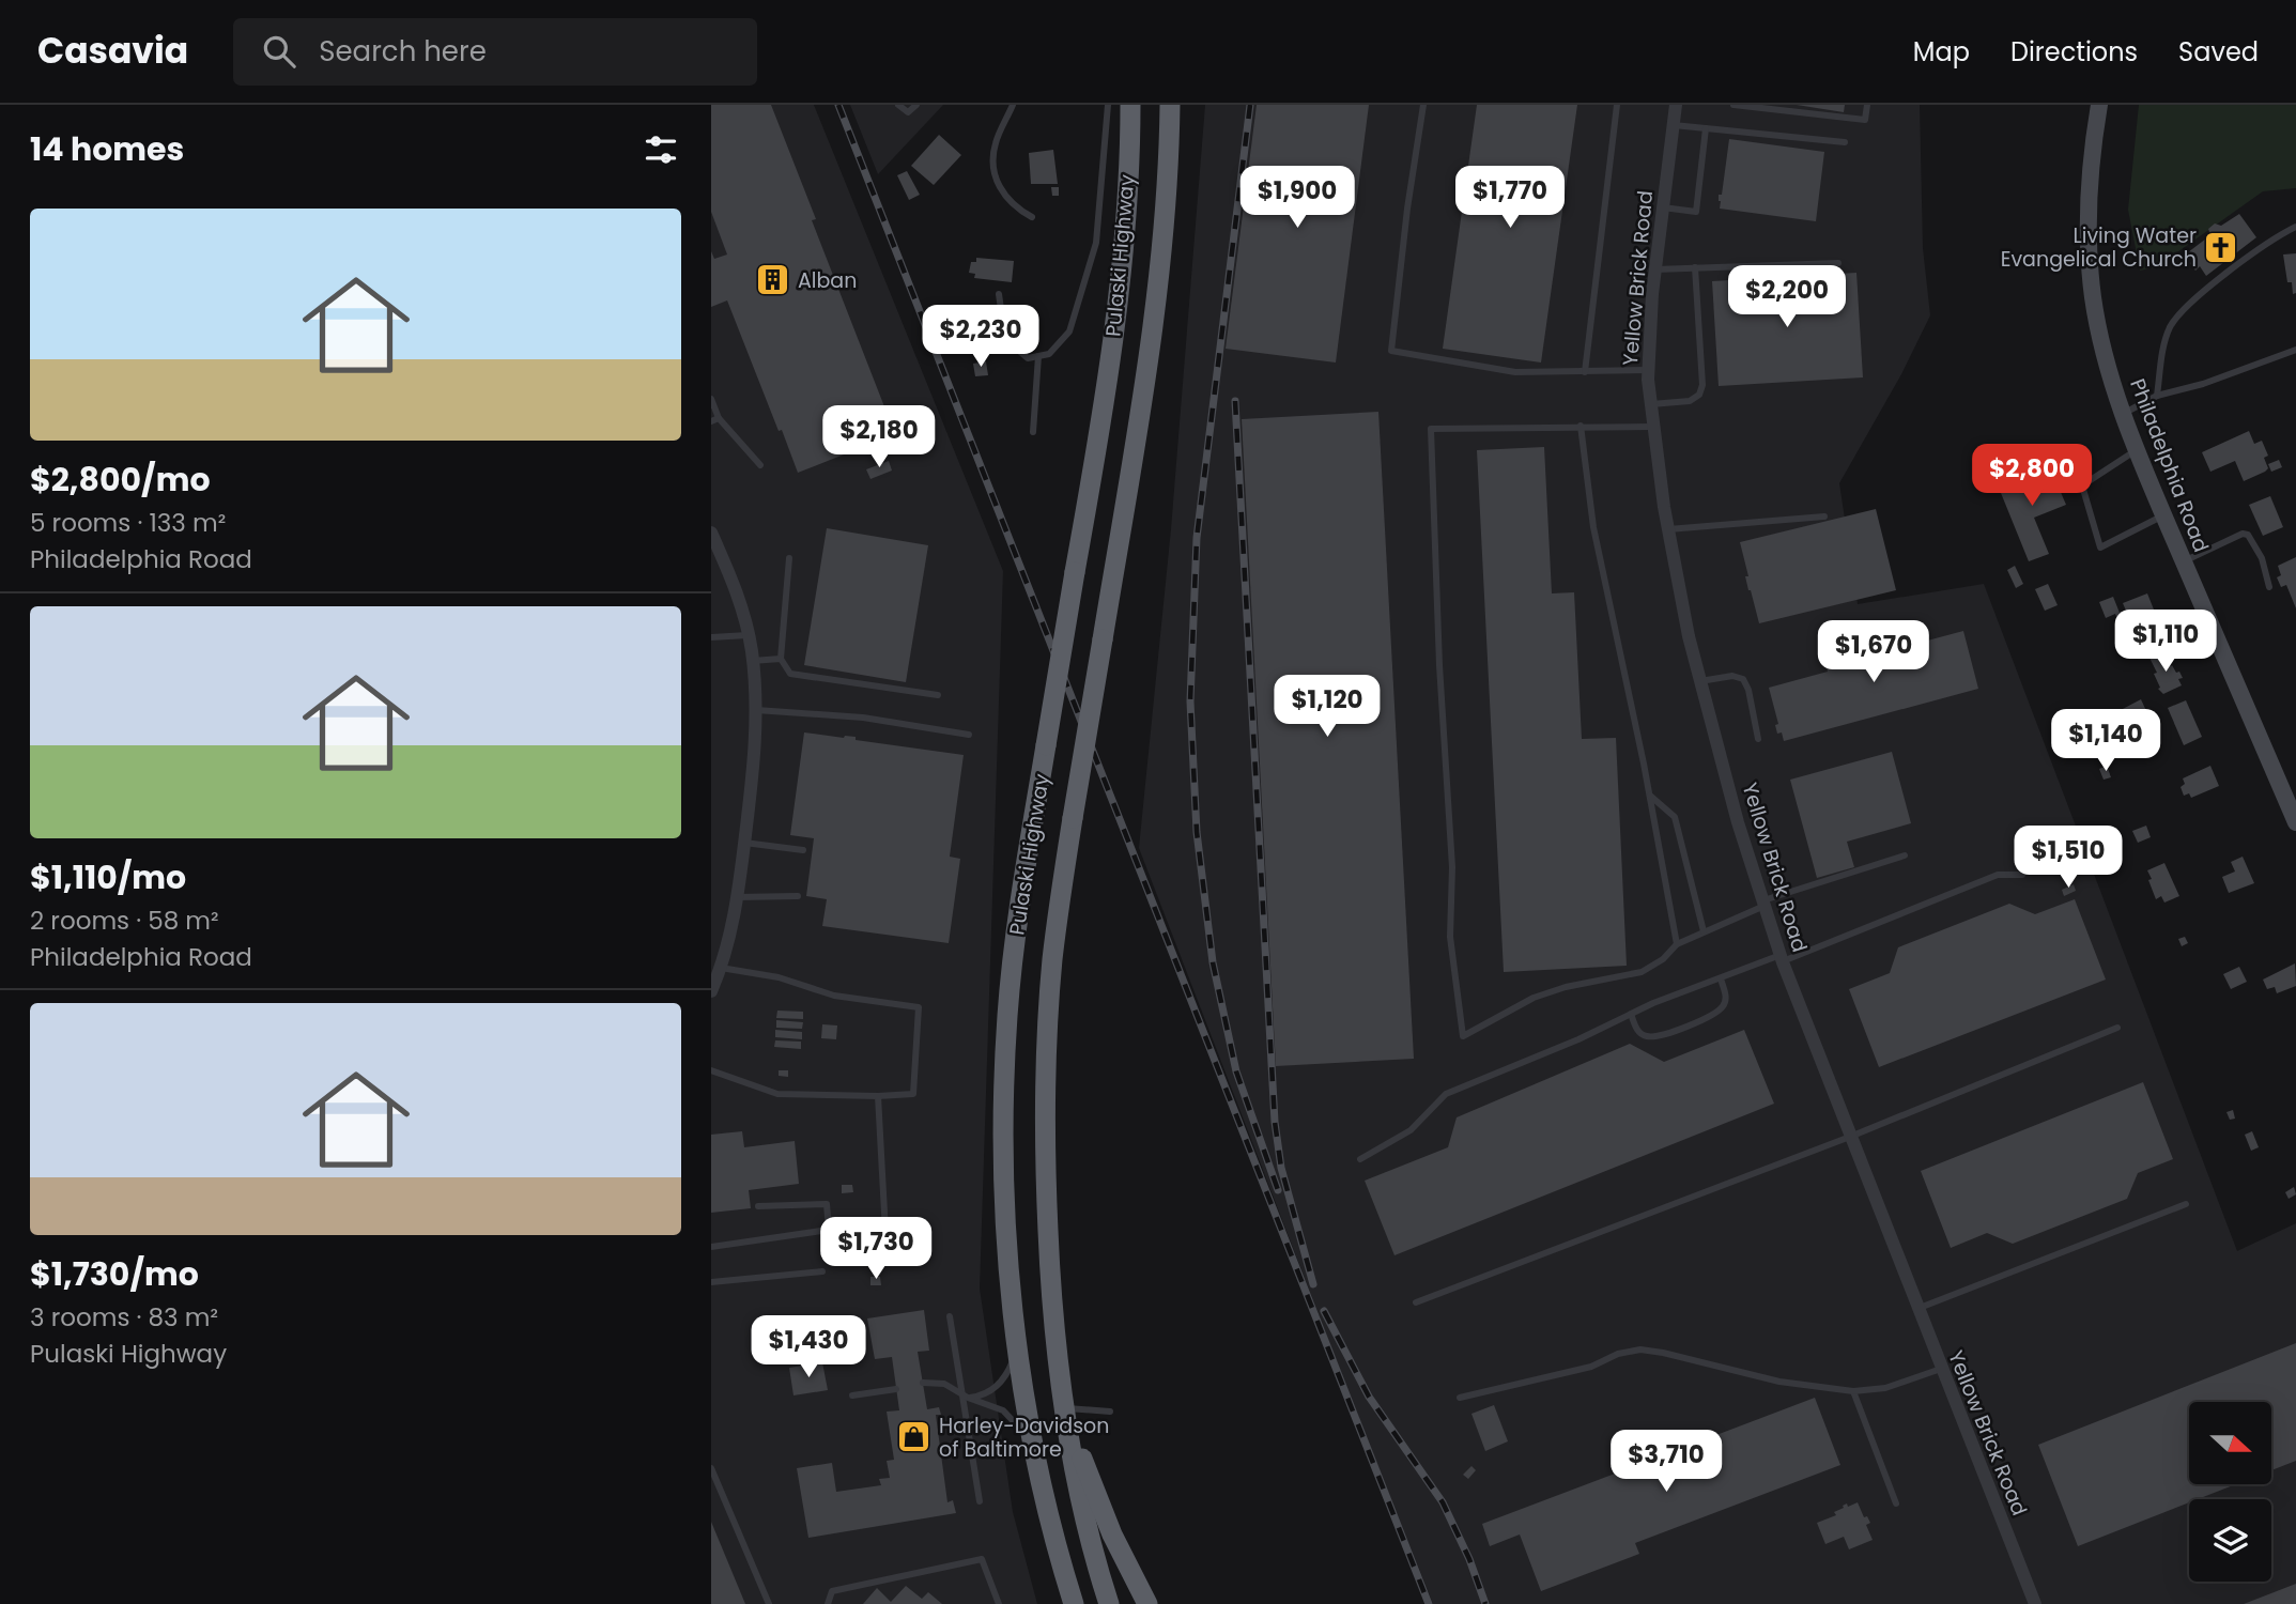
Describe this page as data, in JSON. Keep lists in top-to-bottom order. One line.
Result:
{"streets":{"highway":["Pulaski Highway"],"main road":["Philadelphia Road"],"street":["Yellow Brick Road"]},"places":{"church":["Living Water Evangelical Church"],"building":["Alban"],"shop":["Harley-Davidson of Baltimore"]},"north":"right","page":{"header":"Casavia","search":"Search here","nav":["Map","Directions","Saved"],"heading":"14 homes","price":["$1,900","$1,770","$2,200","$2,230","$2,180","$2,800","$1,110","$1,670","$1,120","$1,140","$1,510","$1,730","$1,430","$3,710"],"list":[{"name":"$2,800/mo","note":"5 rooms · 133 m² · Philadelphia Road"},{"name":"$1,110/mo","note":"2 rooms · 58 m² · Philadelphia Road"},{"name":"$1,730/mo","note":"3 rooms · 83 m² · Pulaski Highway"}]}}
